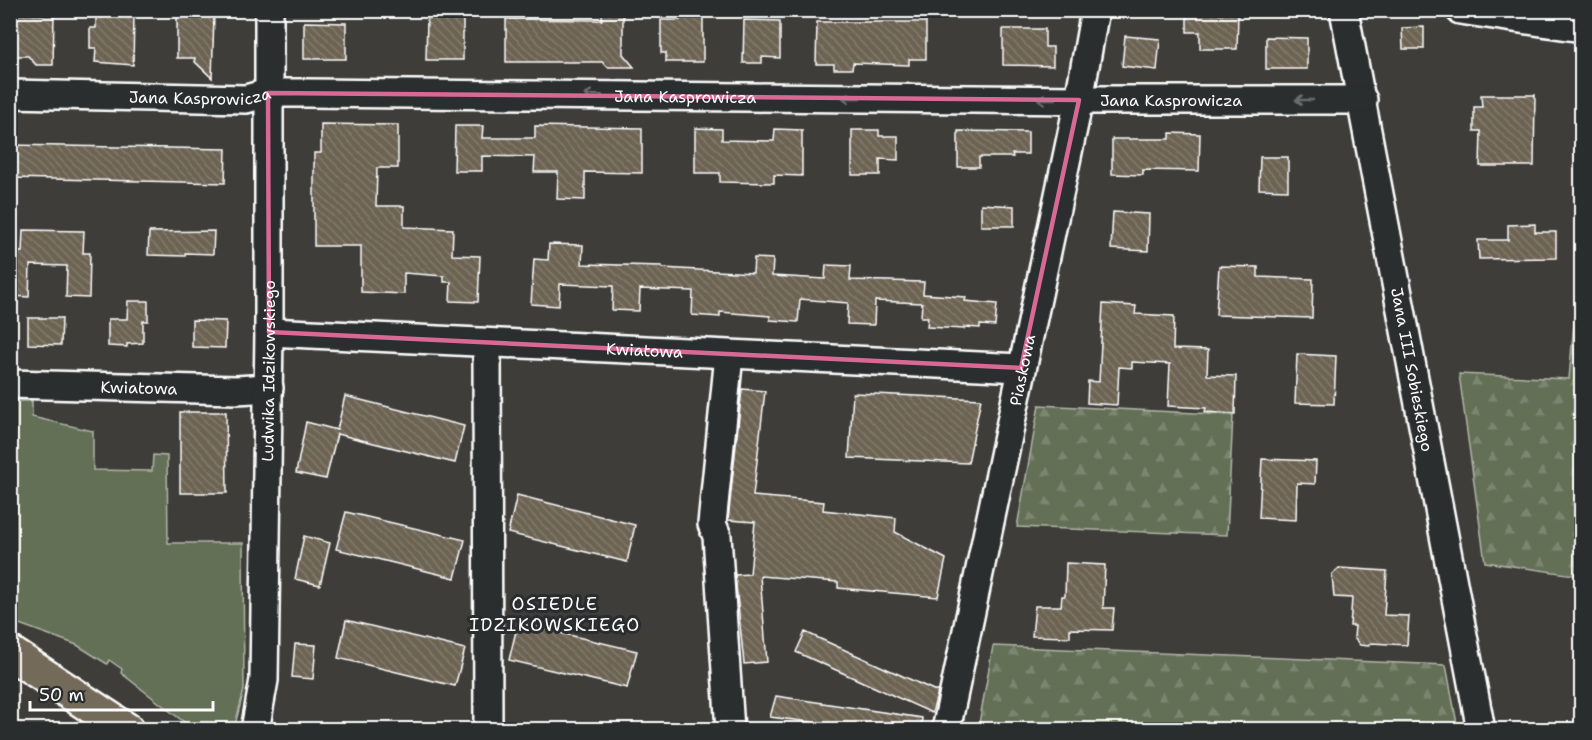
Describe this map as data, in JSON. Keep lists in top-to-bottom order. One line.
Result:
{"streets":{"street":["Jana Kasprowicza","Kwiatowa","Ludwika Idzikowskiego","Piaskowa","Jana III Sobieskiego"]},"crossings":[["Jana Kasprowicza","Ludwika Idzikowskiego"],["Jana Kasprowicza","Piaskowa"],["Jana Kasprowicza","Jana III Sobieskiego"],["Kwiatowa","Ludwika Idzikowskiego"],["Kwiatowa","Piaskowa"]],"one_way":["Jana Kasprowicza"],"districts":["OSIEDLE IDZIKOWSKIEGO"],"scale_bar":"50 m"}
